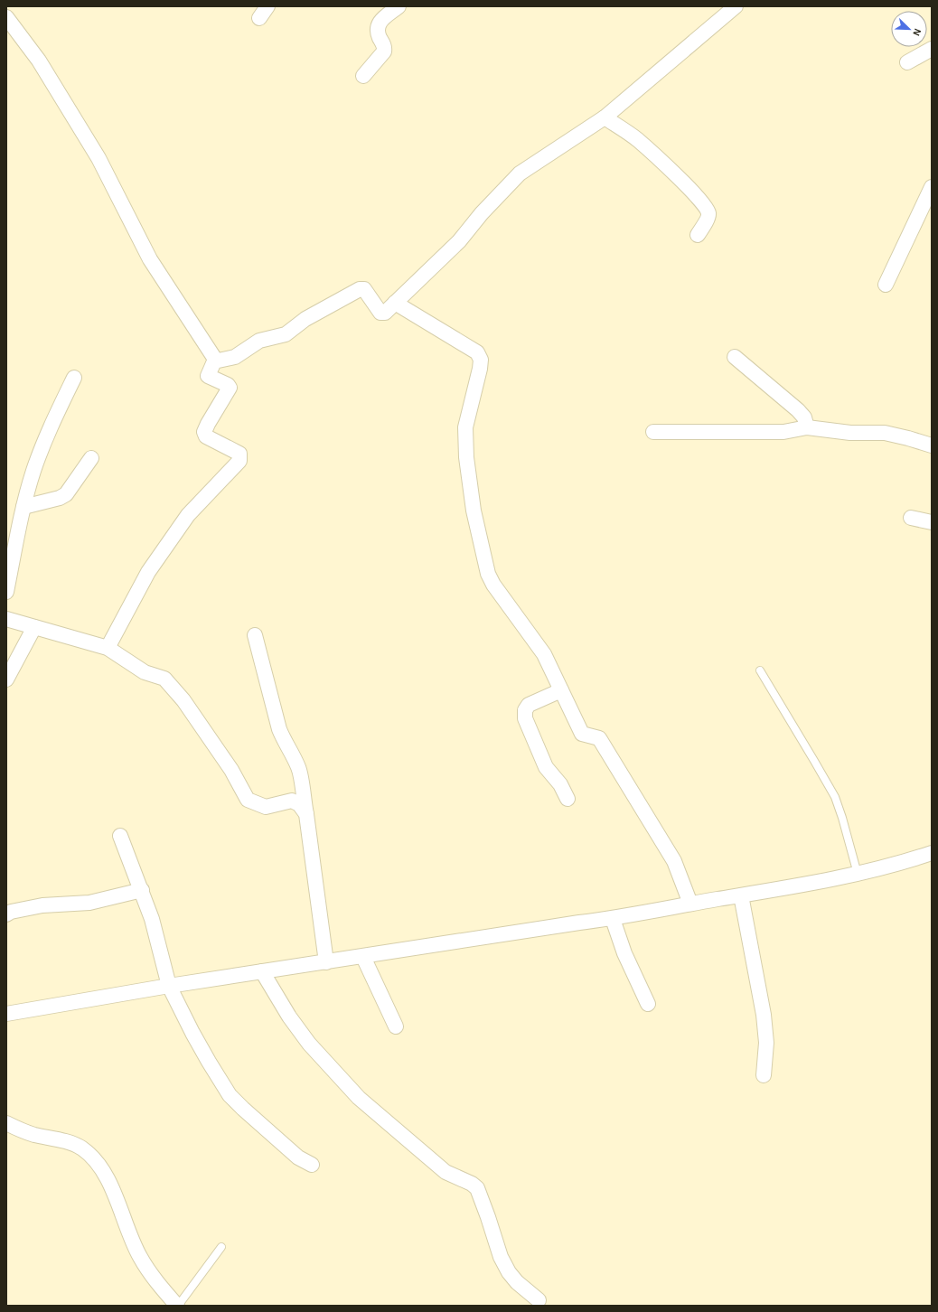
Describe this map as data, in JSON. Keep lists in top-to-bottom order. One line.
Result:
{"north":"bottom right"}
